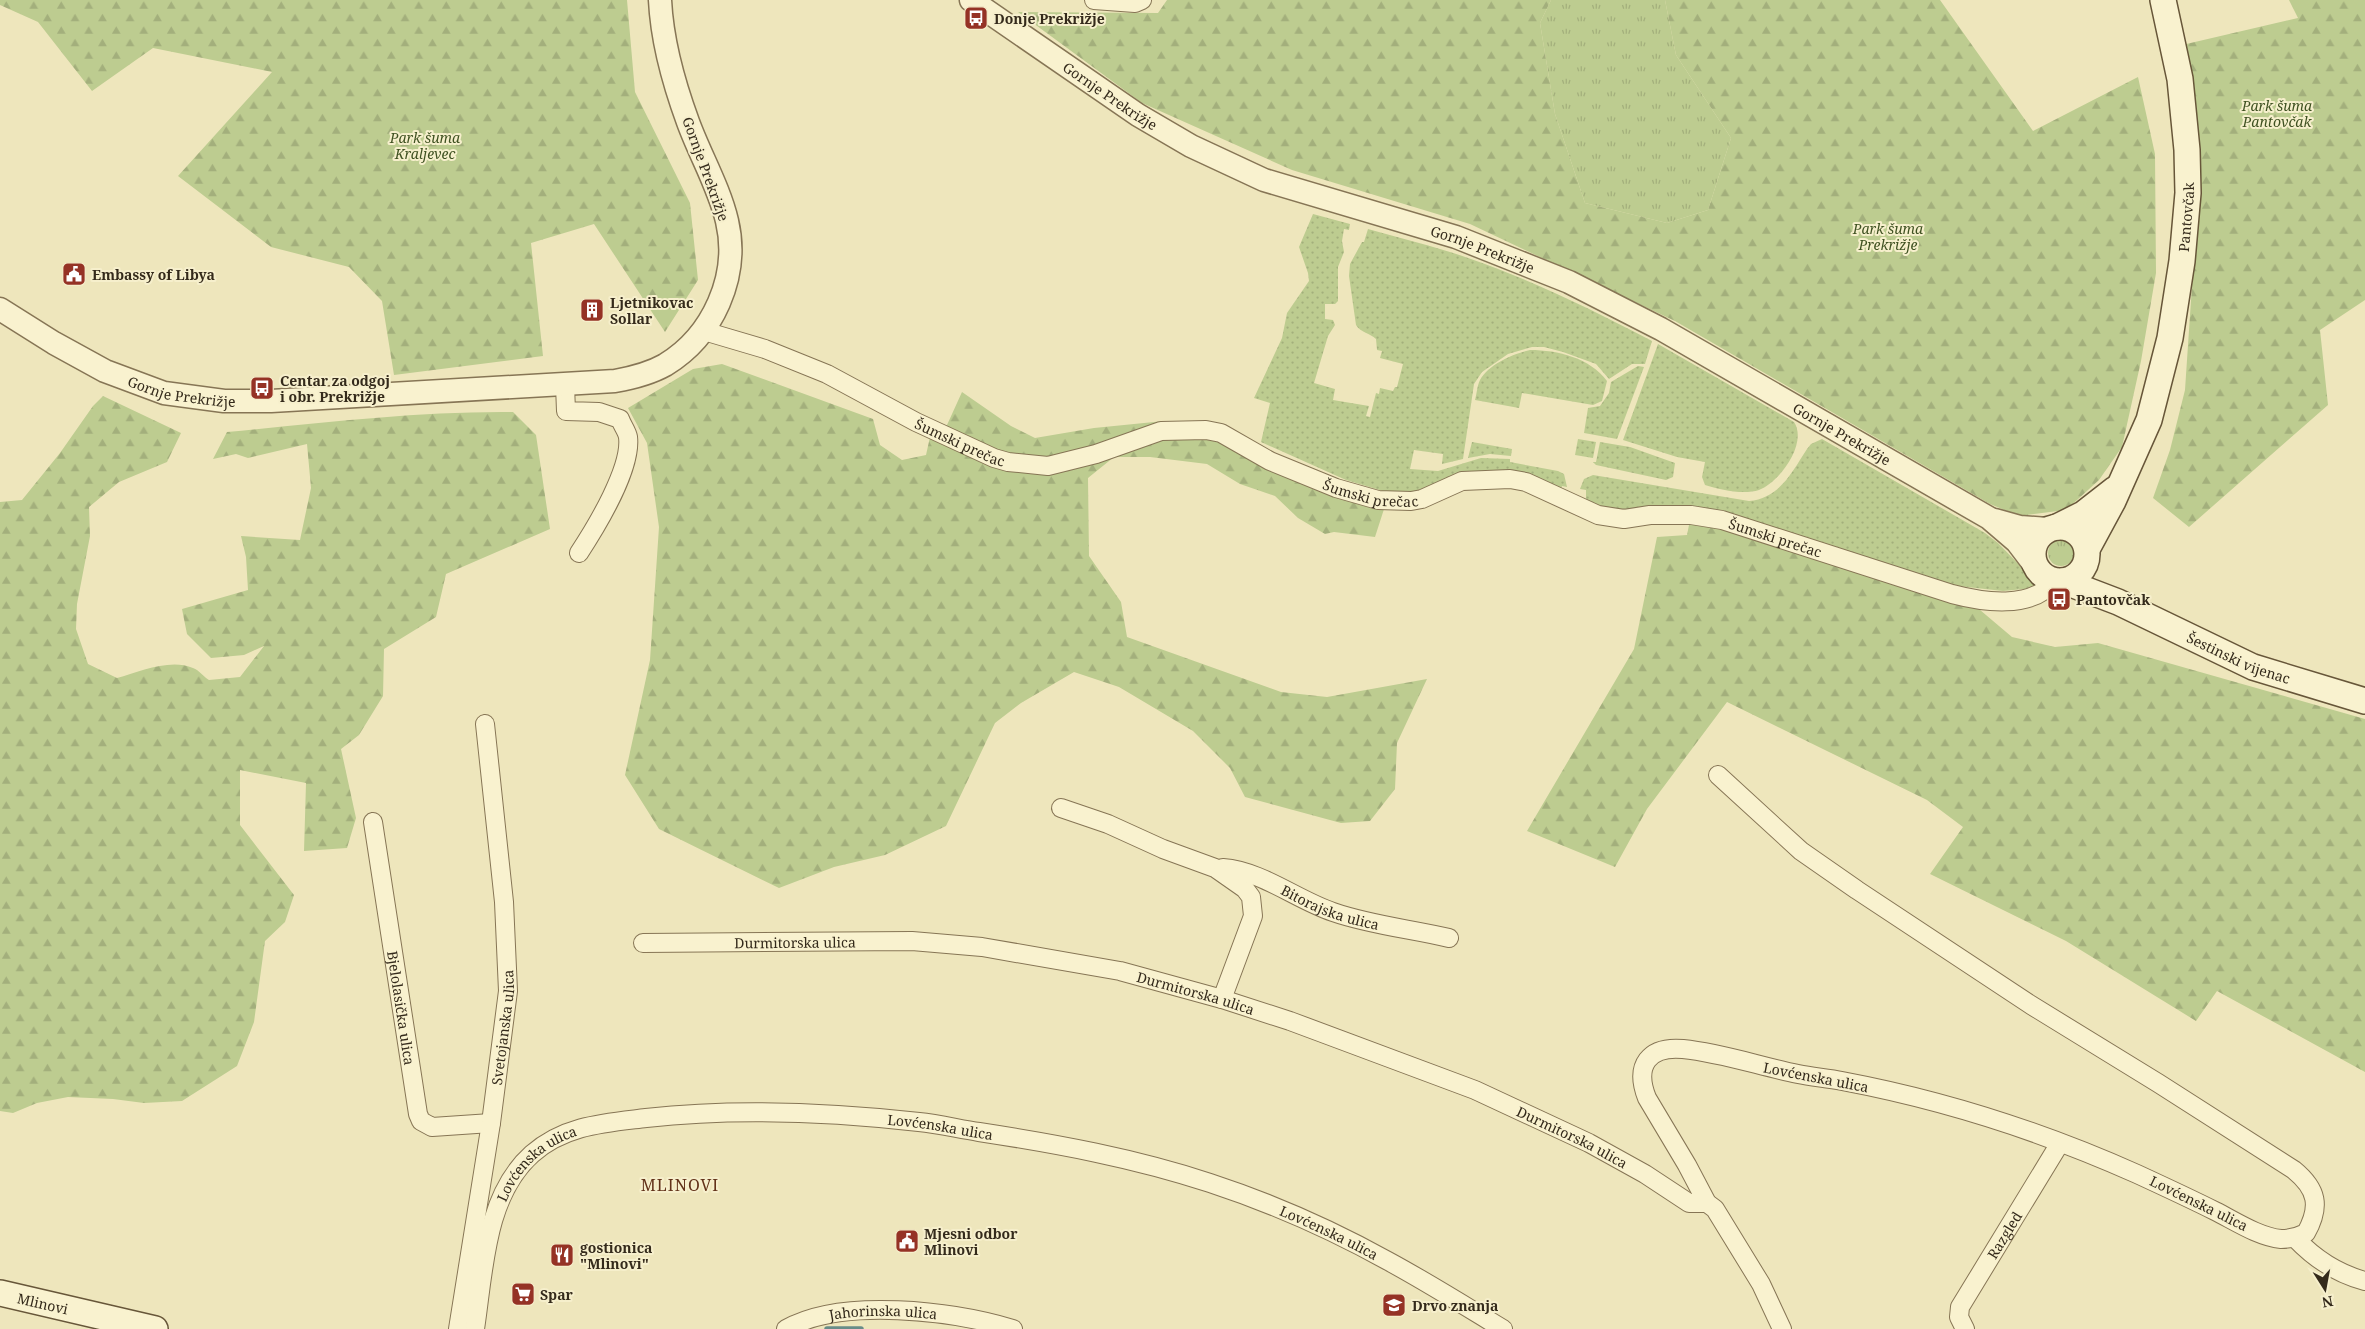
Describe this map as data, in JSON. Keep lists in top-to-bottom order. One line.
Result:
{"streets":{"main road":["Pantovčak","Šestinski vijenac","Mlinovi"],"street":["Gornje Prekrižje","Šumski prečac","Bitorajska ulica","Durmitorska ulica","Bjelolasička ulica","Svetojanska ulica","Lovćenska ulica","Razgled","Jahorinska ulica"]},"crossings":[["Gornje Prekrižje","Pantovčak"],["Gornje Prekrižje","Šumski prečac"],["Gornje Prekrižje","Šestinski vijenac"],["Pantovčak","Šumski prečac"],["Pantovčak","Šestinski vijenac"],["Šumski prečac","Šestinski vijenac"],["Bitorajska ulica","Durmitorska ulica"],["Durmitorska ulica","Lovćenska ulica"],["Bjelolasička ulica","Svetojanska ulica"],["Lovćenska ulica","Razgled"]],"districts":["MLINOVI"],"parks":["Park šuma Pantovčak","Park šuma Kraljevec","Park šuma Prekrižje"],"places":{"bus stop":["Donje Prekrižje","Centar za odgoj i obr. Prekrižje","Pantovčak"],"public building":["Embassy of Libya","Mjesni odbor Mlinovi"],"building":["Ljetnikovac Sollar"],"restaurant":["gostionica \"Mlinovi\""],"supermarket":["Spar"],"school or university":["Drvo znanja"]},"north":"bottom"}
